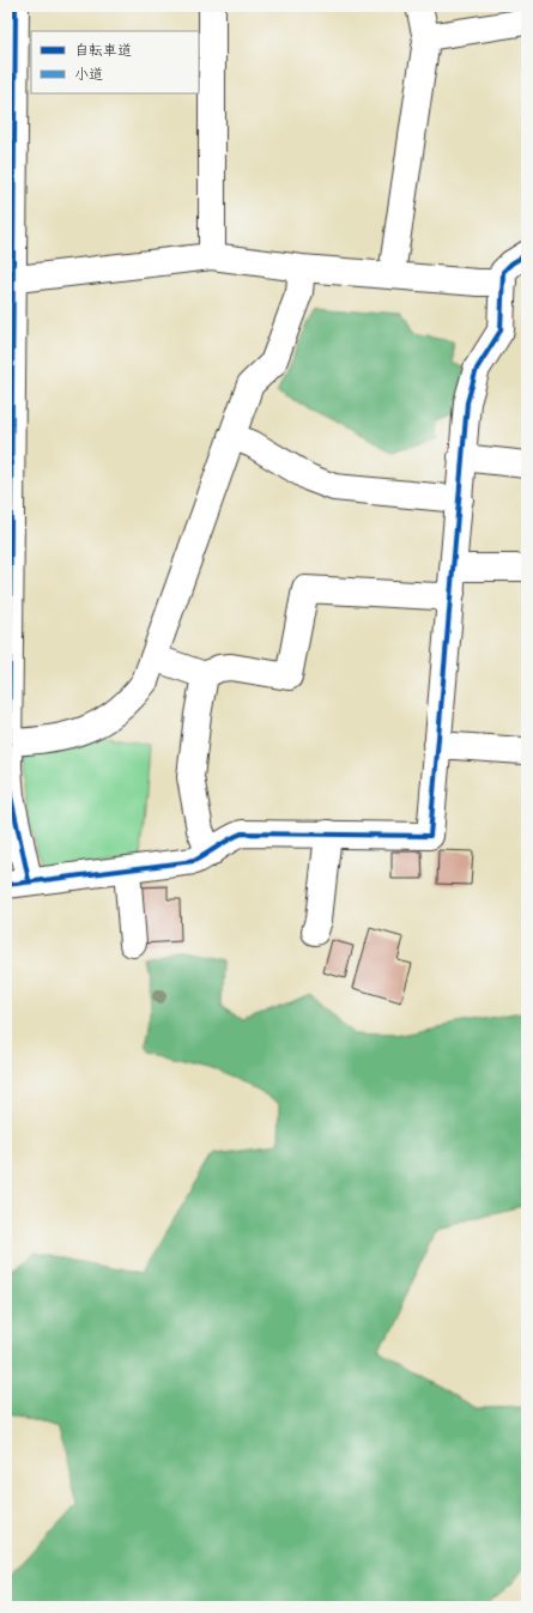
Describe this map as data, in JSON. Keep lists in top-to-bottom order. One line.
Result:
{"legend":["自転車道","小道"]}
